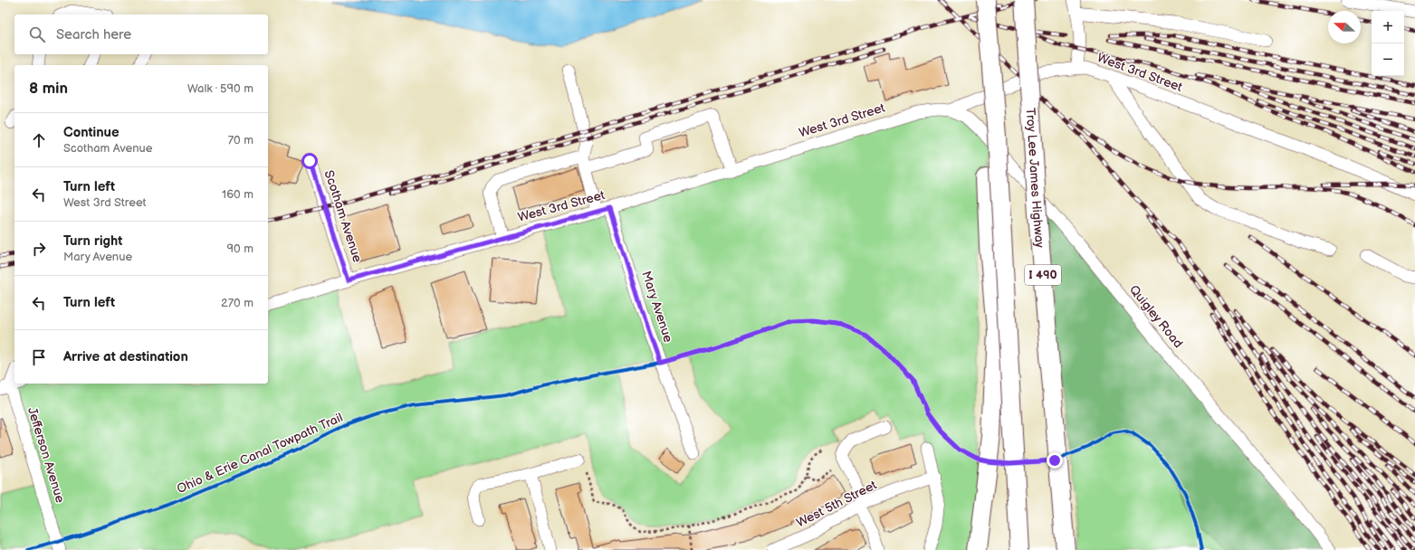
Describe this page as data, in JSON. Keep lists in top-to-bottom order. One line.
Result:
{"streets":{"highway":["Troy Lee James Highway","I 490"],"street":["West 3rd Street","Scotham Avenue","Mary Avenue","Quigley Road","Jefferson Avenue","West 5th Street"],"cycle path":["Ohio & Erie Canal Towpath Trail"]},"crossings":[["West 3rd Street","Scotham Avenue"],["West 3rd Street","Mary Avenue"],["West 3rd Street","Quigley Road"]],"north":"left","page":{"map_buttons":["+","−"],"search":"Search here","heading":["8 min","Walk · 590 m"],"list":[["Continue","Scotham Avenue","70 m"],["Turn left","West 3rd Street","160 m"],["Turn right","Mary Avenue","90 m"],["Turn left","270 m"],"Arrive at destination"]}}
